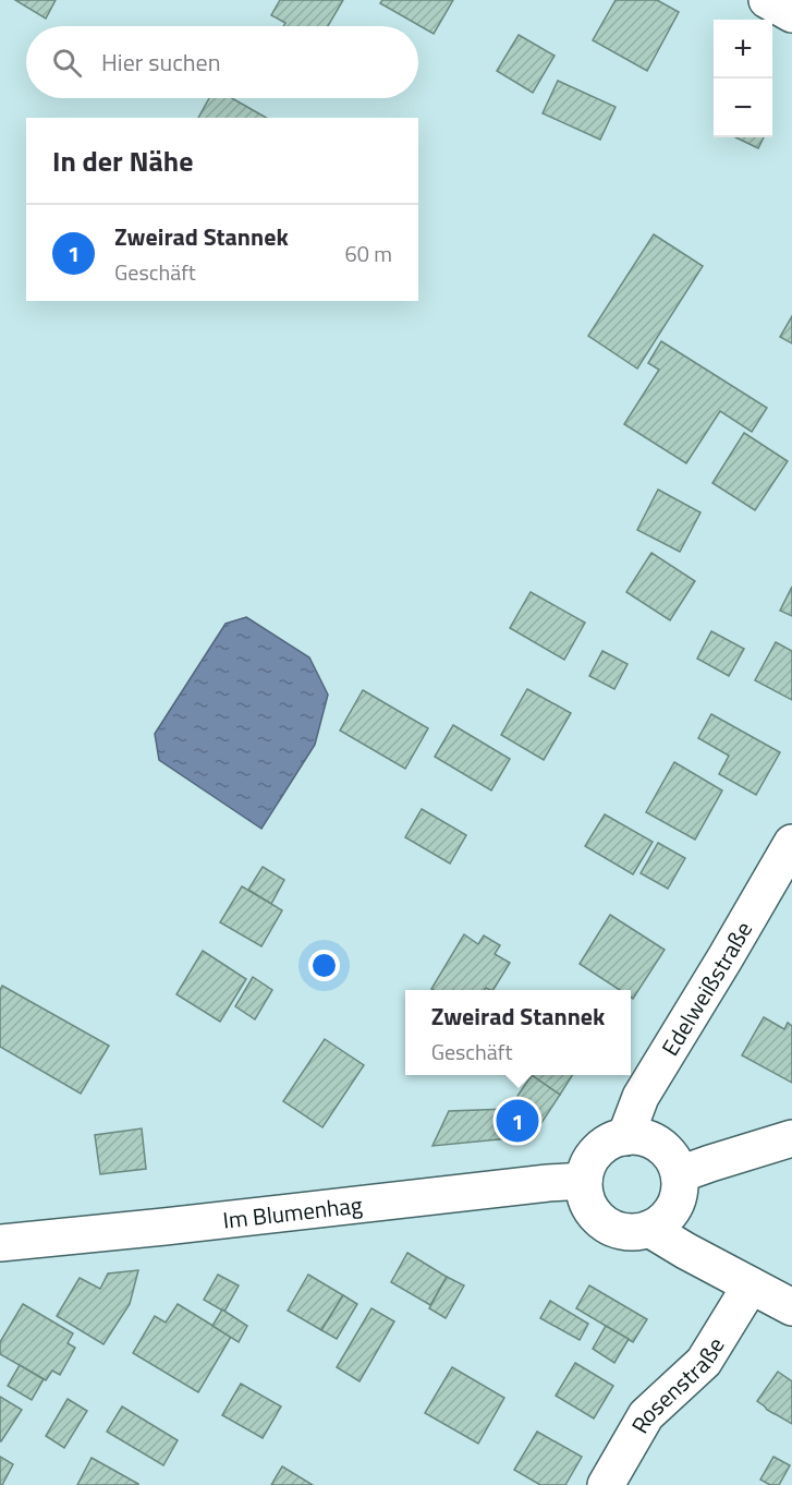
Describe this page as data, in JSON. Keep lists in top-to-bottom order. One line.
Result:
{"streets":{"street":["Edelweißstraße","Im Blumenhag","Rosenstraße"]},"crossings":[["Edelweißstraße","Im Blumenhag"]],"page":{"map_buttons":["+","−"],"search":"Hier suchen","heading":"In der Nähe","list":[{"mark":"1","name":"Zweirad Stannek","note":"Geschäft","value":"60 m"}],"popup":["Zweirad Stannek","Geschäft"],"pins":"1"}}
